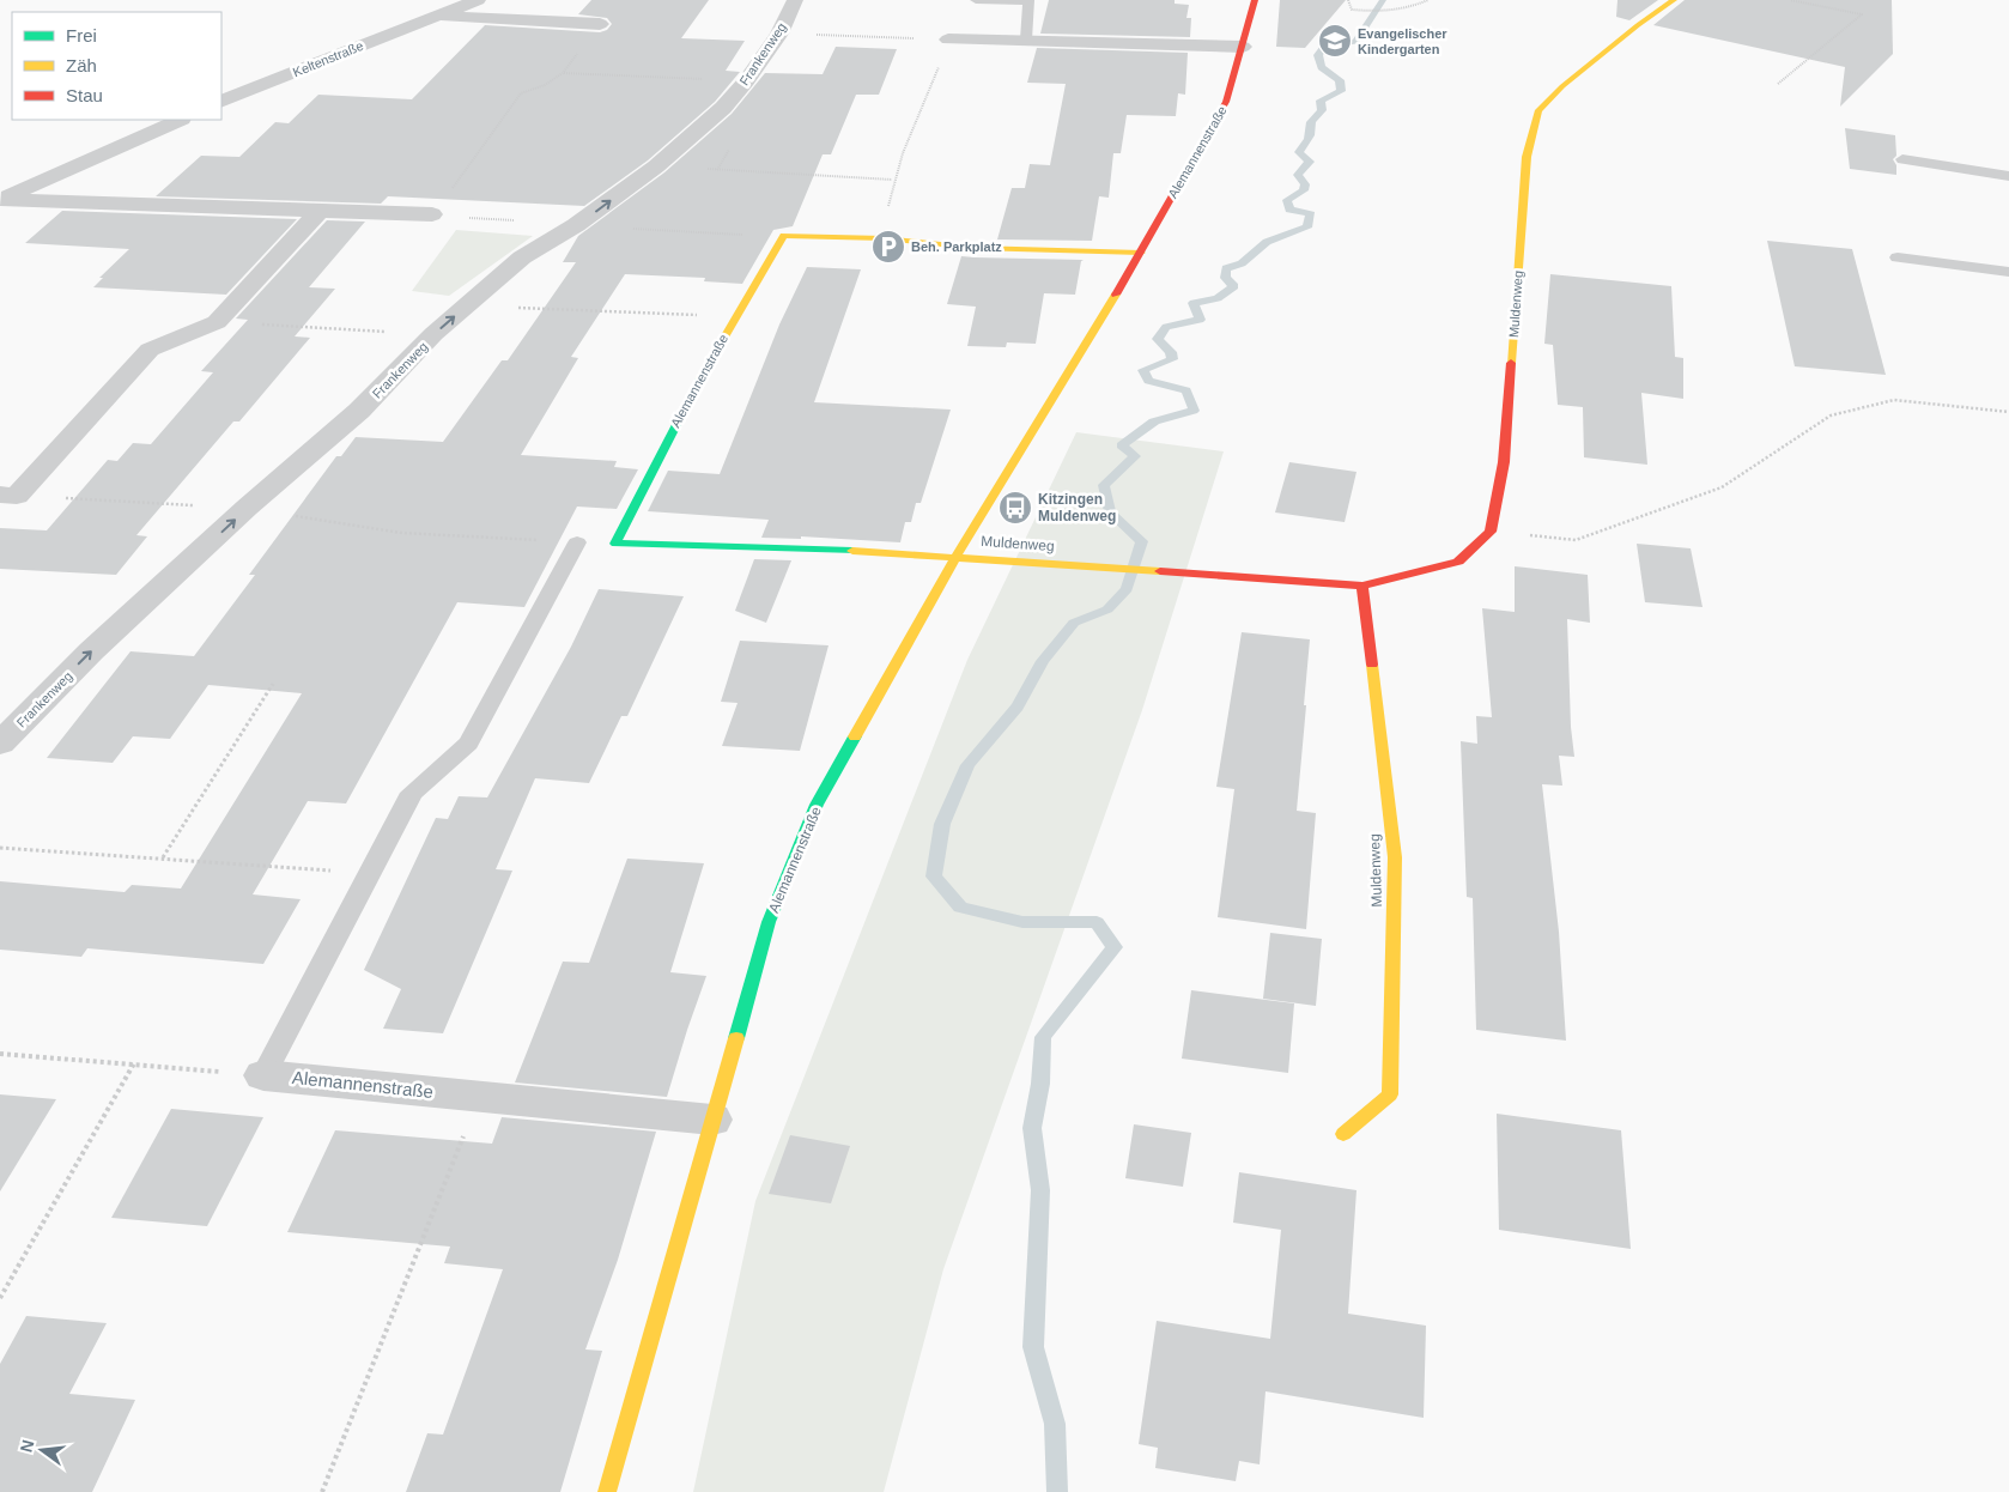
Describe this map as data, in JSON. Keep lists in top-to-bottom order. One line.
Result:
{"streets":{"street":["Frankenweg","Keltenstraße","Alemannenstraße","Muldenweg"]},"crossings":[["Alemannenstraße","Muldenweg"]],"places":{"school or university":["Evangelischer Kindergarten"],"parking":["Beh. Parkplatz"],"bus stop":["Kitzingen Muldenweg"]},"legend":["Frei","Zäh","Stau"],"north":"left"}
